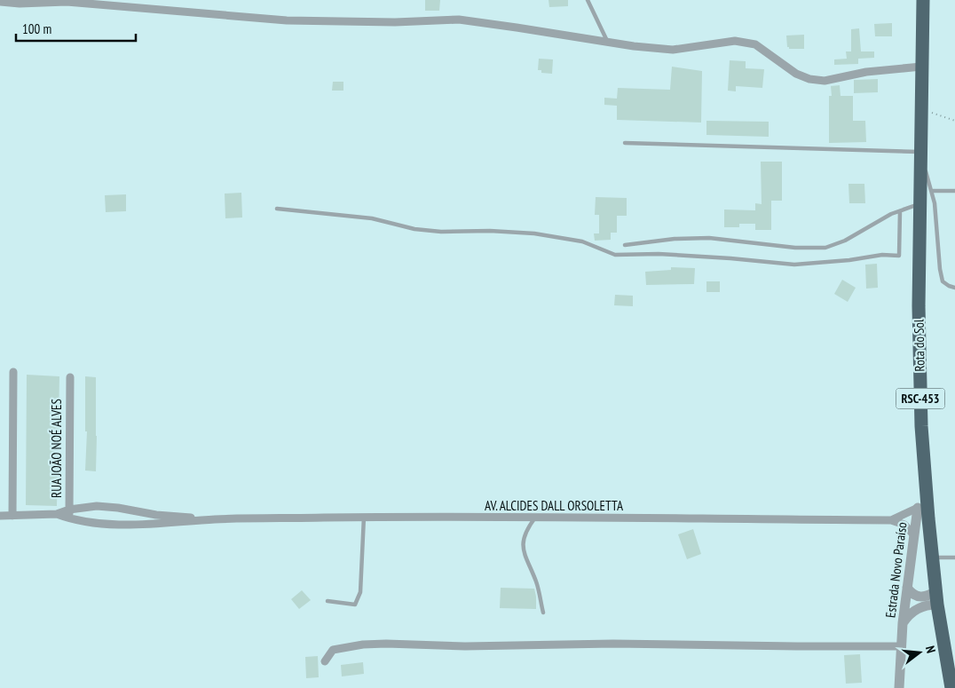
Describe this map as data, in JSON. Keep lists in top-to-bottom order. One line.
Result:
{"streets":{"highway":["Rota do Sol","RSC-453"],"street":["RUA JOÃO NOÉ ALVES","AV. ALCIDES DALL ORSOLETTA","Estrada Novo Paraíso"]},"scale_bar":"100 m","north":"right"}
